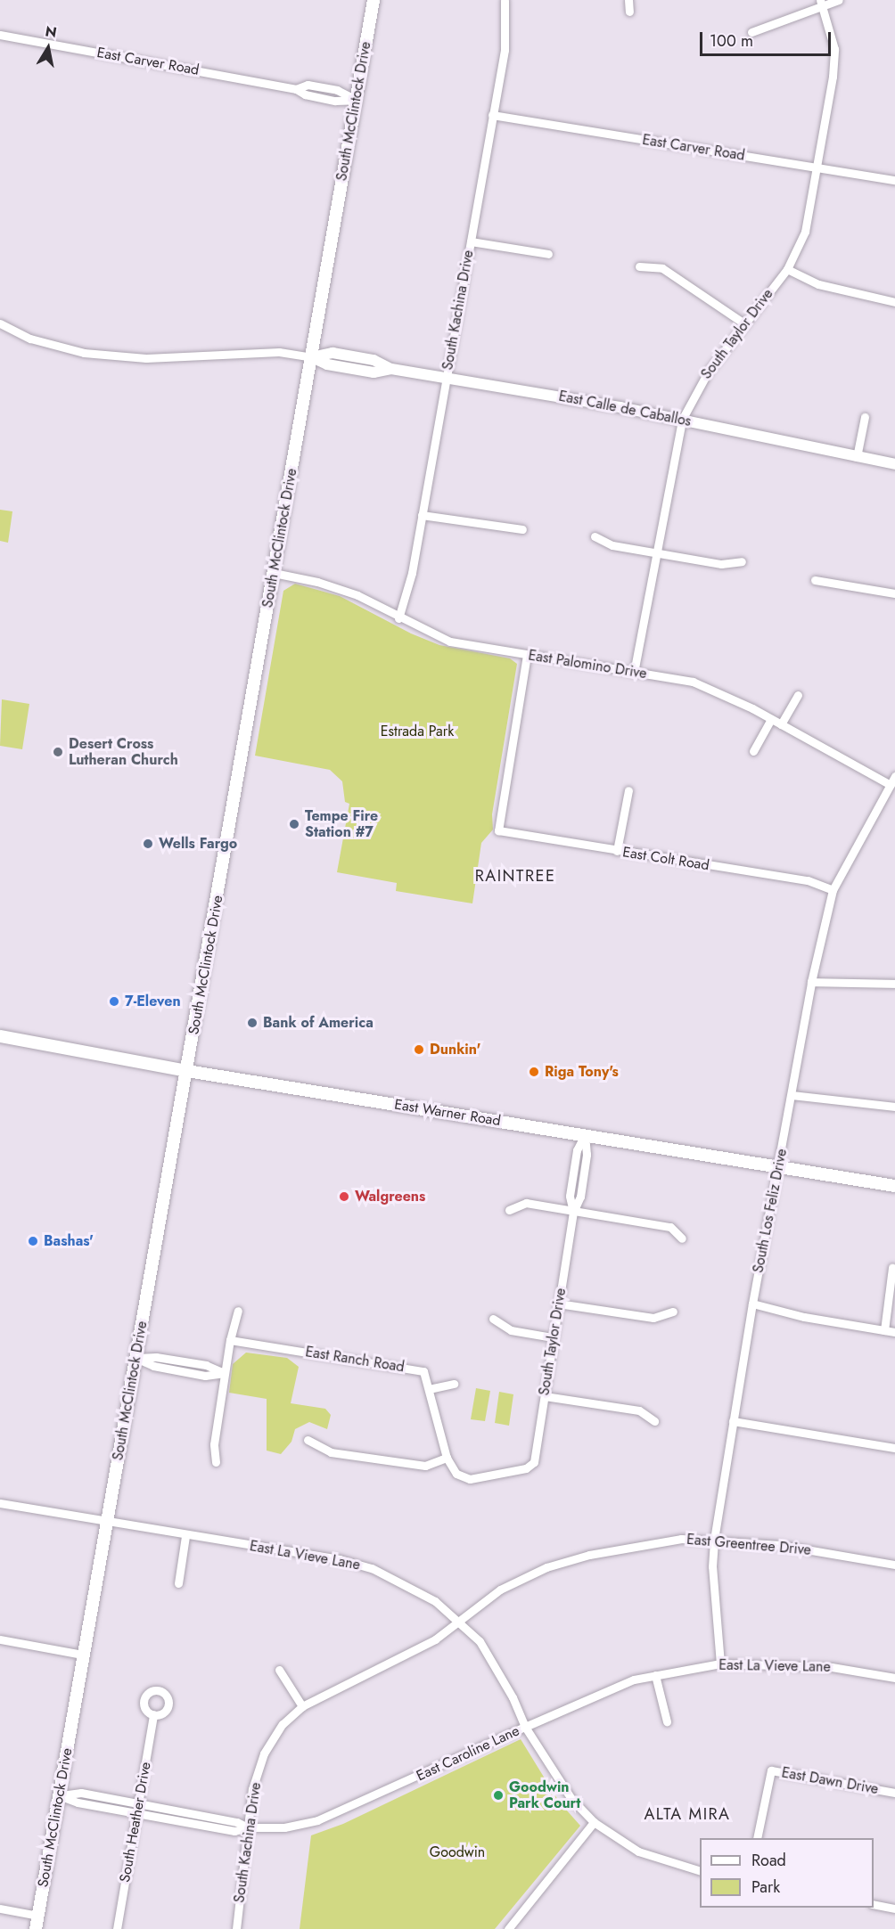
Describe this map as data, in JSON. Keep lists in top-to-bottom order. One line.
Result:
{"streets":{"main road":["South McClintock Drive","East Warner Road"],"street":["East Carver Road","South Kachina Drive","South Taylor Drive","East Calle de Caballos","East Palomino Drive","East Colt Road","South Los Feliz Drive","East Ranch Road","East Greentree Drive","East La Vieve Lane","East Caroline Lane","East Dawn Drive","South Heather Drive"]},"crossings":[["East Carver Road","South McClintock Drive"],["East Carver Road","South Kachina Drive"],["East Carver Road","South Taylor Drive"],["South McClintock Drive","East Calle de Caballos"],["South McClintock Drive","East Palomino Drive"],["South McClintock Drive","East Warner Road"],["South McClintock Drive","East La Vieve Lane"],["South McClintock Drive","East Caroline Lane"],["South Kachina Drive","East Calle de Caballos"],["South Kachina Drive","East Palomino Drive"],["South Kachina Drive","East Greentree Drive"],["South Kachina Drive","East La Vieve Lane"],["South Kachina Drive","East Caroline Lane"],["South Taylor Drive","East Calle de Caballos"],["South Taylor Drive","East Palomino Drive"],["South Taylor Drive","East Warner Road"],["South Taylor Drive","East Ranch Road"],["East Palomino Drive","East Colt Road"],["East Palomino Drive","South Los Feliz Drive"],["East Colt Road","South Los Feliz Drive"],["East Warner Road","South Los Feliz Drive"],["South Los Feliz Drive","East Greentree Drive"],["South Los Feliz Drive","East La Vieve Lane"],["East Greentree Drive","East La Vieve Lane"],["East La Vieve Lane","East Caroline Lane"],["East Caroline Lane","South Heather Drive"]],"districts":["RAINTREE","ALTA MIRA"],"parks":["Estrada Park","Goodwin"],"places":["Desert Cross Lutheran Church","Tempe Fire Station #7","Wells Fargo","7-Eleven","Bank of America","Dunkin'","Riga Tony's","Walgreens","Bashas'","Goodwin Park Court"],"legend":["Road","Park"],"scale_bar":"100 m","north":"top"}
